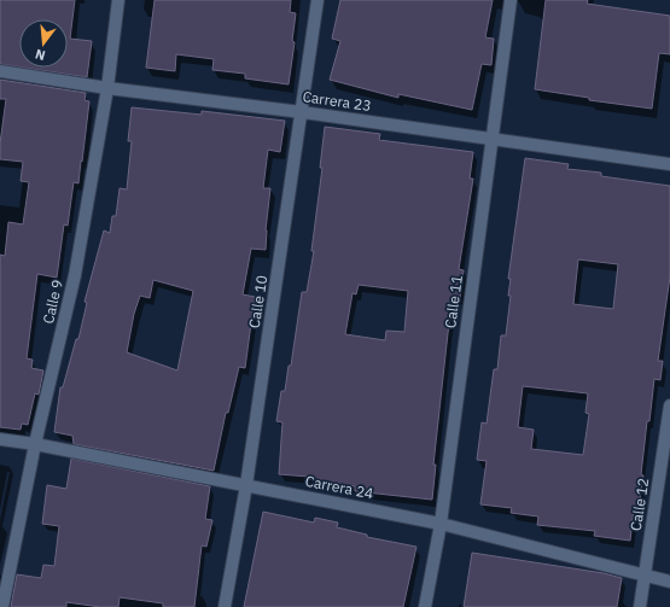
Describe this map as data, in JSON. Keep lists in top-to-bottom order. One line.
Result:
{"streets":{"street":["Carrera 23","Calle 9","Calle 10","Calle 11","Carrera 24","Calle 12"]},"crossings":[["Carrera 23","Calle 9"],["Carrera 23","Calle 10"],["Carrera 23","Calle 11"],["Calle 9","Carrera 24"],["Calle 10","Carrera 24"],["Calle 11","Carrera 24"],["Carrera 24","Calle 12"]],"north":"bottom"}
